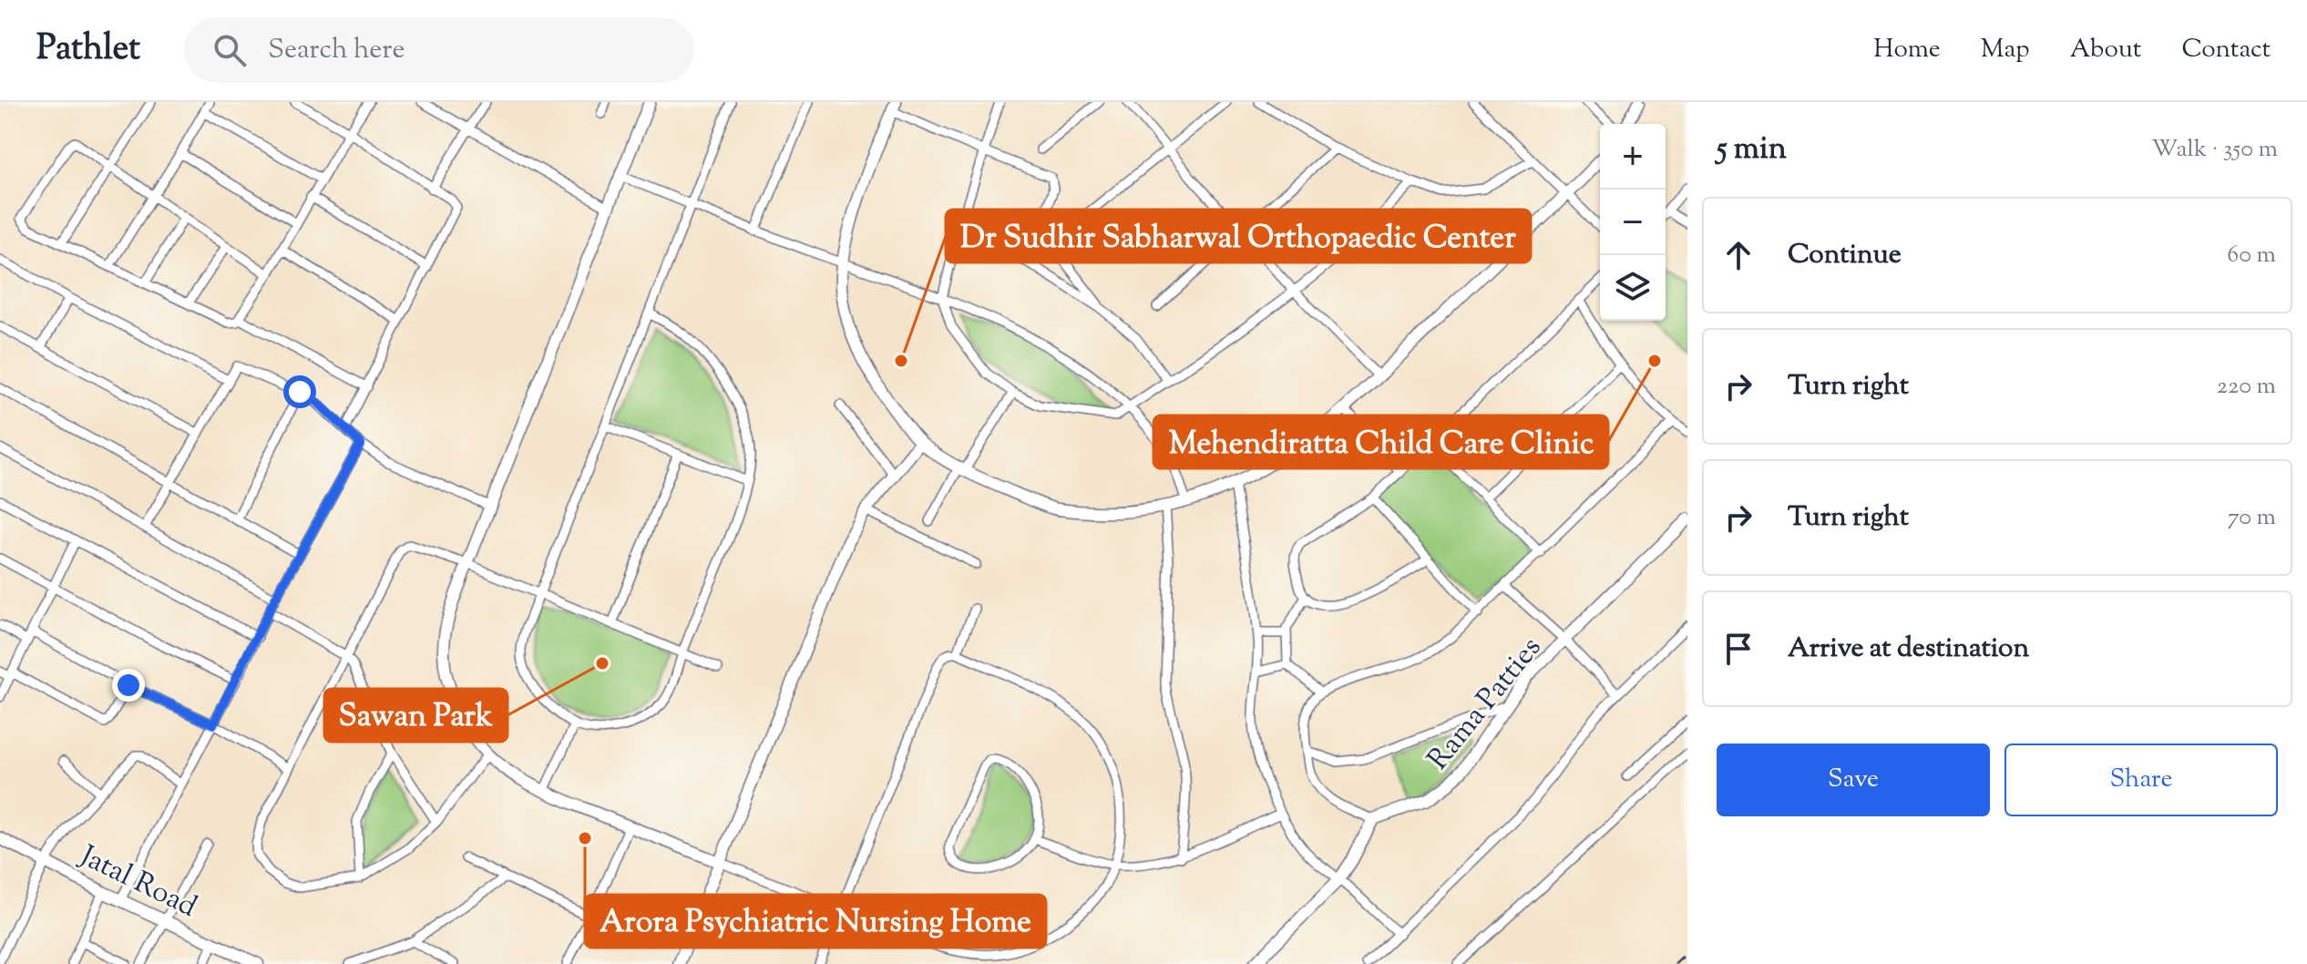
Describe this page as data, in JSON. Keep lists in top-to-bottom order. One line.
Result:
{"streets":{"street":["Rama Patties","Jatal Road"]},"places":["Dr Sudhir Sabharwal Orthopaedic Center","Mehendiratta Child Care Clinic","Sawan Park","Arora Psychiatric Nursing Home"],"page":{"header":"Pathlet","search":"Search here","nav":["Home","Map","About","Contact"],"heading":["5 min","Walk · 350 m"],"map_buttons":["+","−"],"list":[["Continue","60 m"],["Turn right","220 m"],["Turn right","70 m"],"Arrive at destination"],"buttons":["Save","Share"]}}
